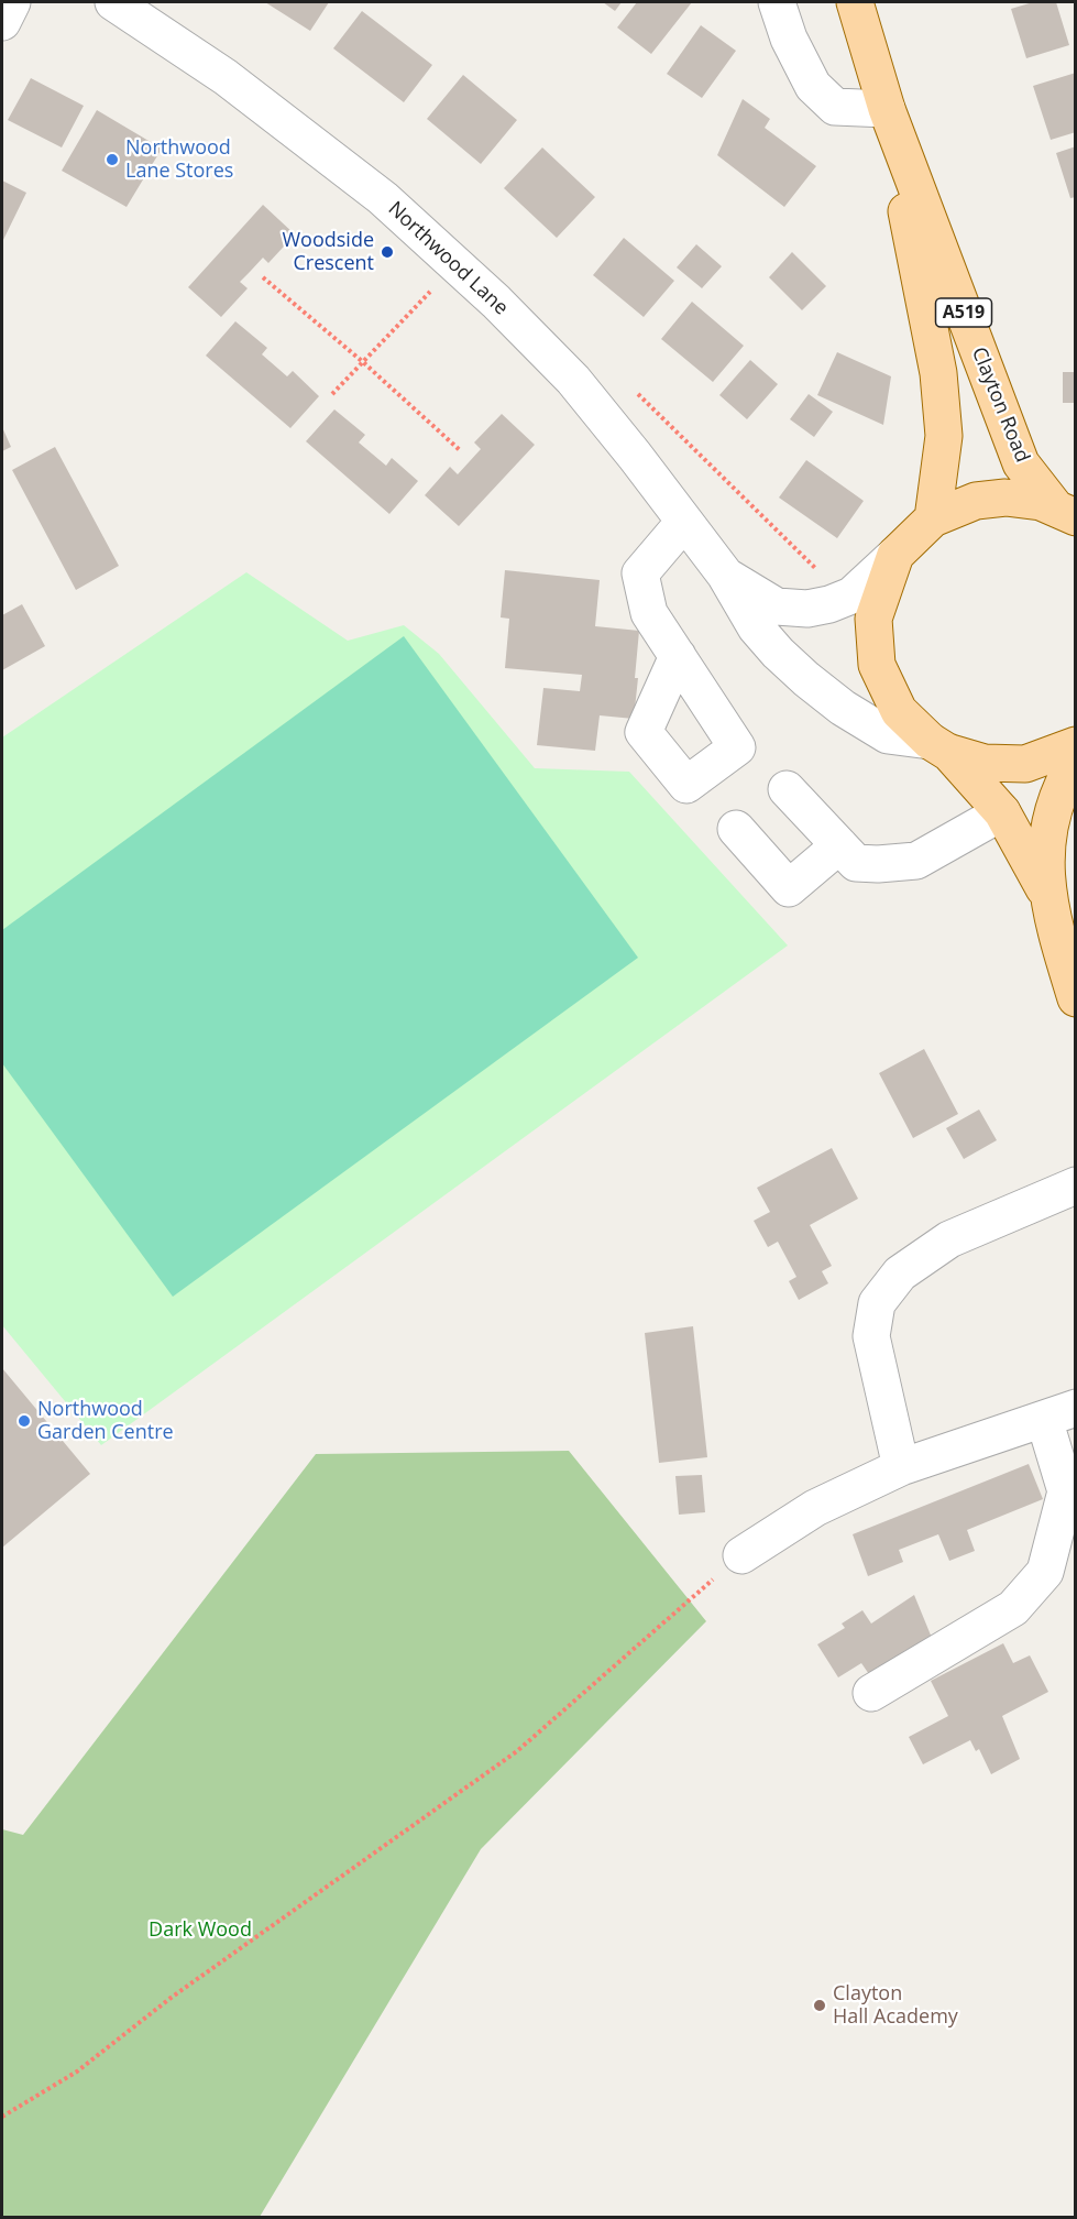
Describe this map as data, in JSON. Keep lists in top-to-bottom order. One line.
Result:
{"streets":{"main road":["A519","Clayton Road"],"street":["Northwood Lane"]},"crossings":[["Northwood Lane","Clayton Road"]],"parks":["Dark Wood"],"places":["Northwood Lane Stores","Woodside Crescent","Northwood Garden Centre","Clayton Hall Academy"]}
